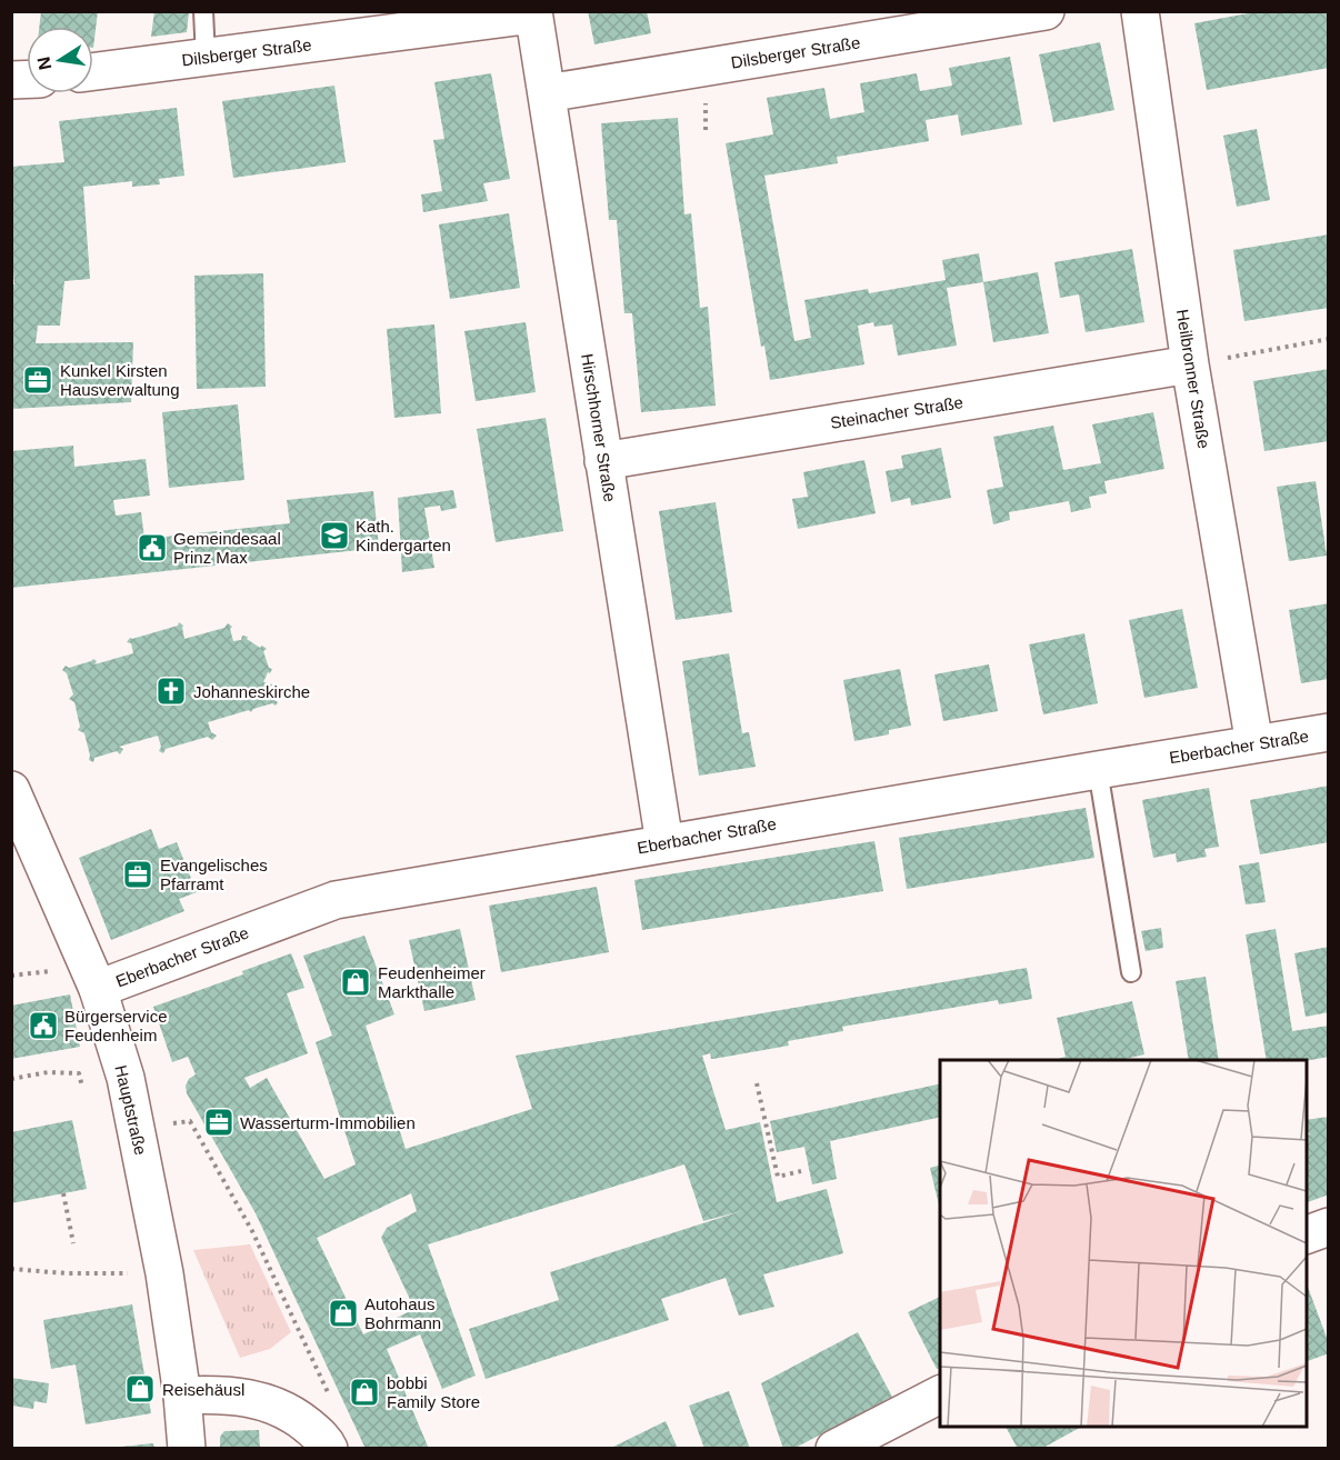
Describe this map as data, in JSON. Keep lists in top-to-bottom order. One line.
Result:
{"streets":{"street":["Dilsberger Straße","Heilbronner Straße","Steinacher Straße","Hirschhorner Straße","Eberbacher Straße","Hauptstraße"]},"crossings":[["Dilsberger Straße","Hirschhorner Straße"],["Heilbronner Straße","Steinacher Straße"],["Heilbronner Straße","Eberbacher Straße"],["Steinacher Straße","Hirschhorner Straße"],["Hirschhorner Straße","Eberbacher Straße"],["Eberbacher Straße","Hauptstraße"]],"places":{"office":["Kunkel Kirsten Hausverwaltung","Evangelisches Pfarramt","Wasserturm-Immobilien"],"school or university":["Kath. Kindergarten"],"public building":["Gemeindesaal Prinz Max","Bürgerservice Feudenheim"],"church":["Johanneskirche"],"shop":["Feudenheimer Markthalle","Autohaus Bohrmann","Reisehäusl","bobbi Family Store"]},"north":"left"}
